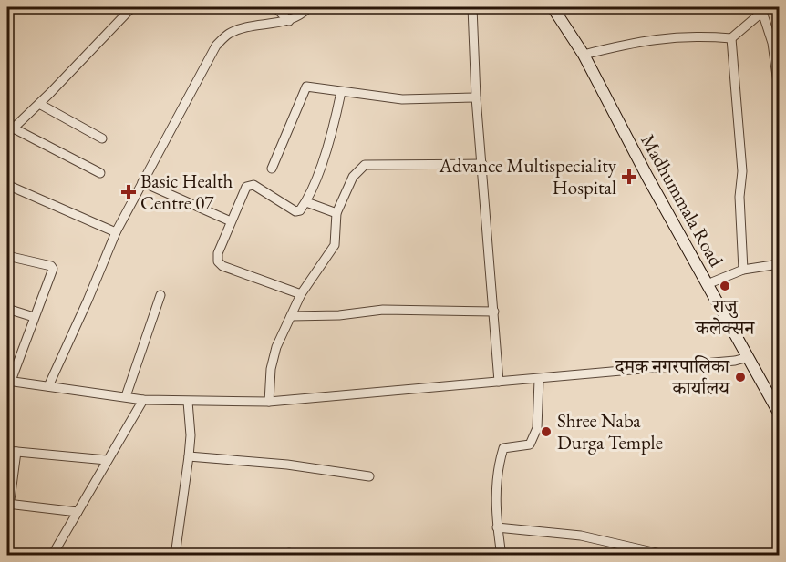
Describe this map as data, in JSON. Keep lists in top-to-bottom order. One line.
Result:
{"streets":{"street":["Madhummala Road"]},"places":{"health":["Advance Multispeciality Hospital","Basic Health Centre 07"],"other":["राजु कलेक्सन","दमक नगरपालिका कार्यालय","Shree Naba Durga Temple"]}}
